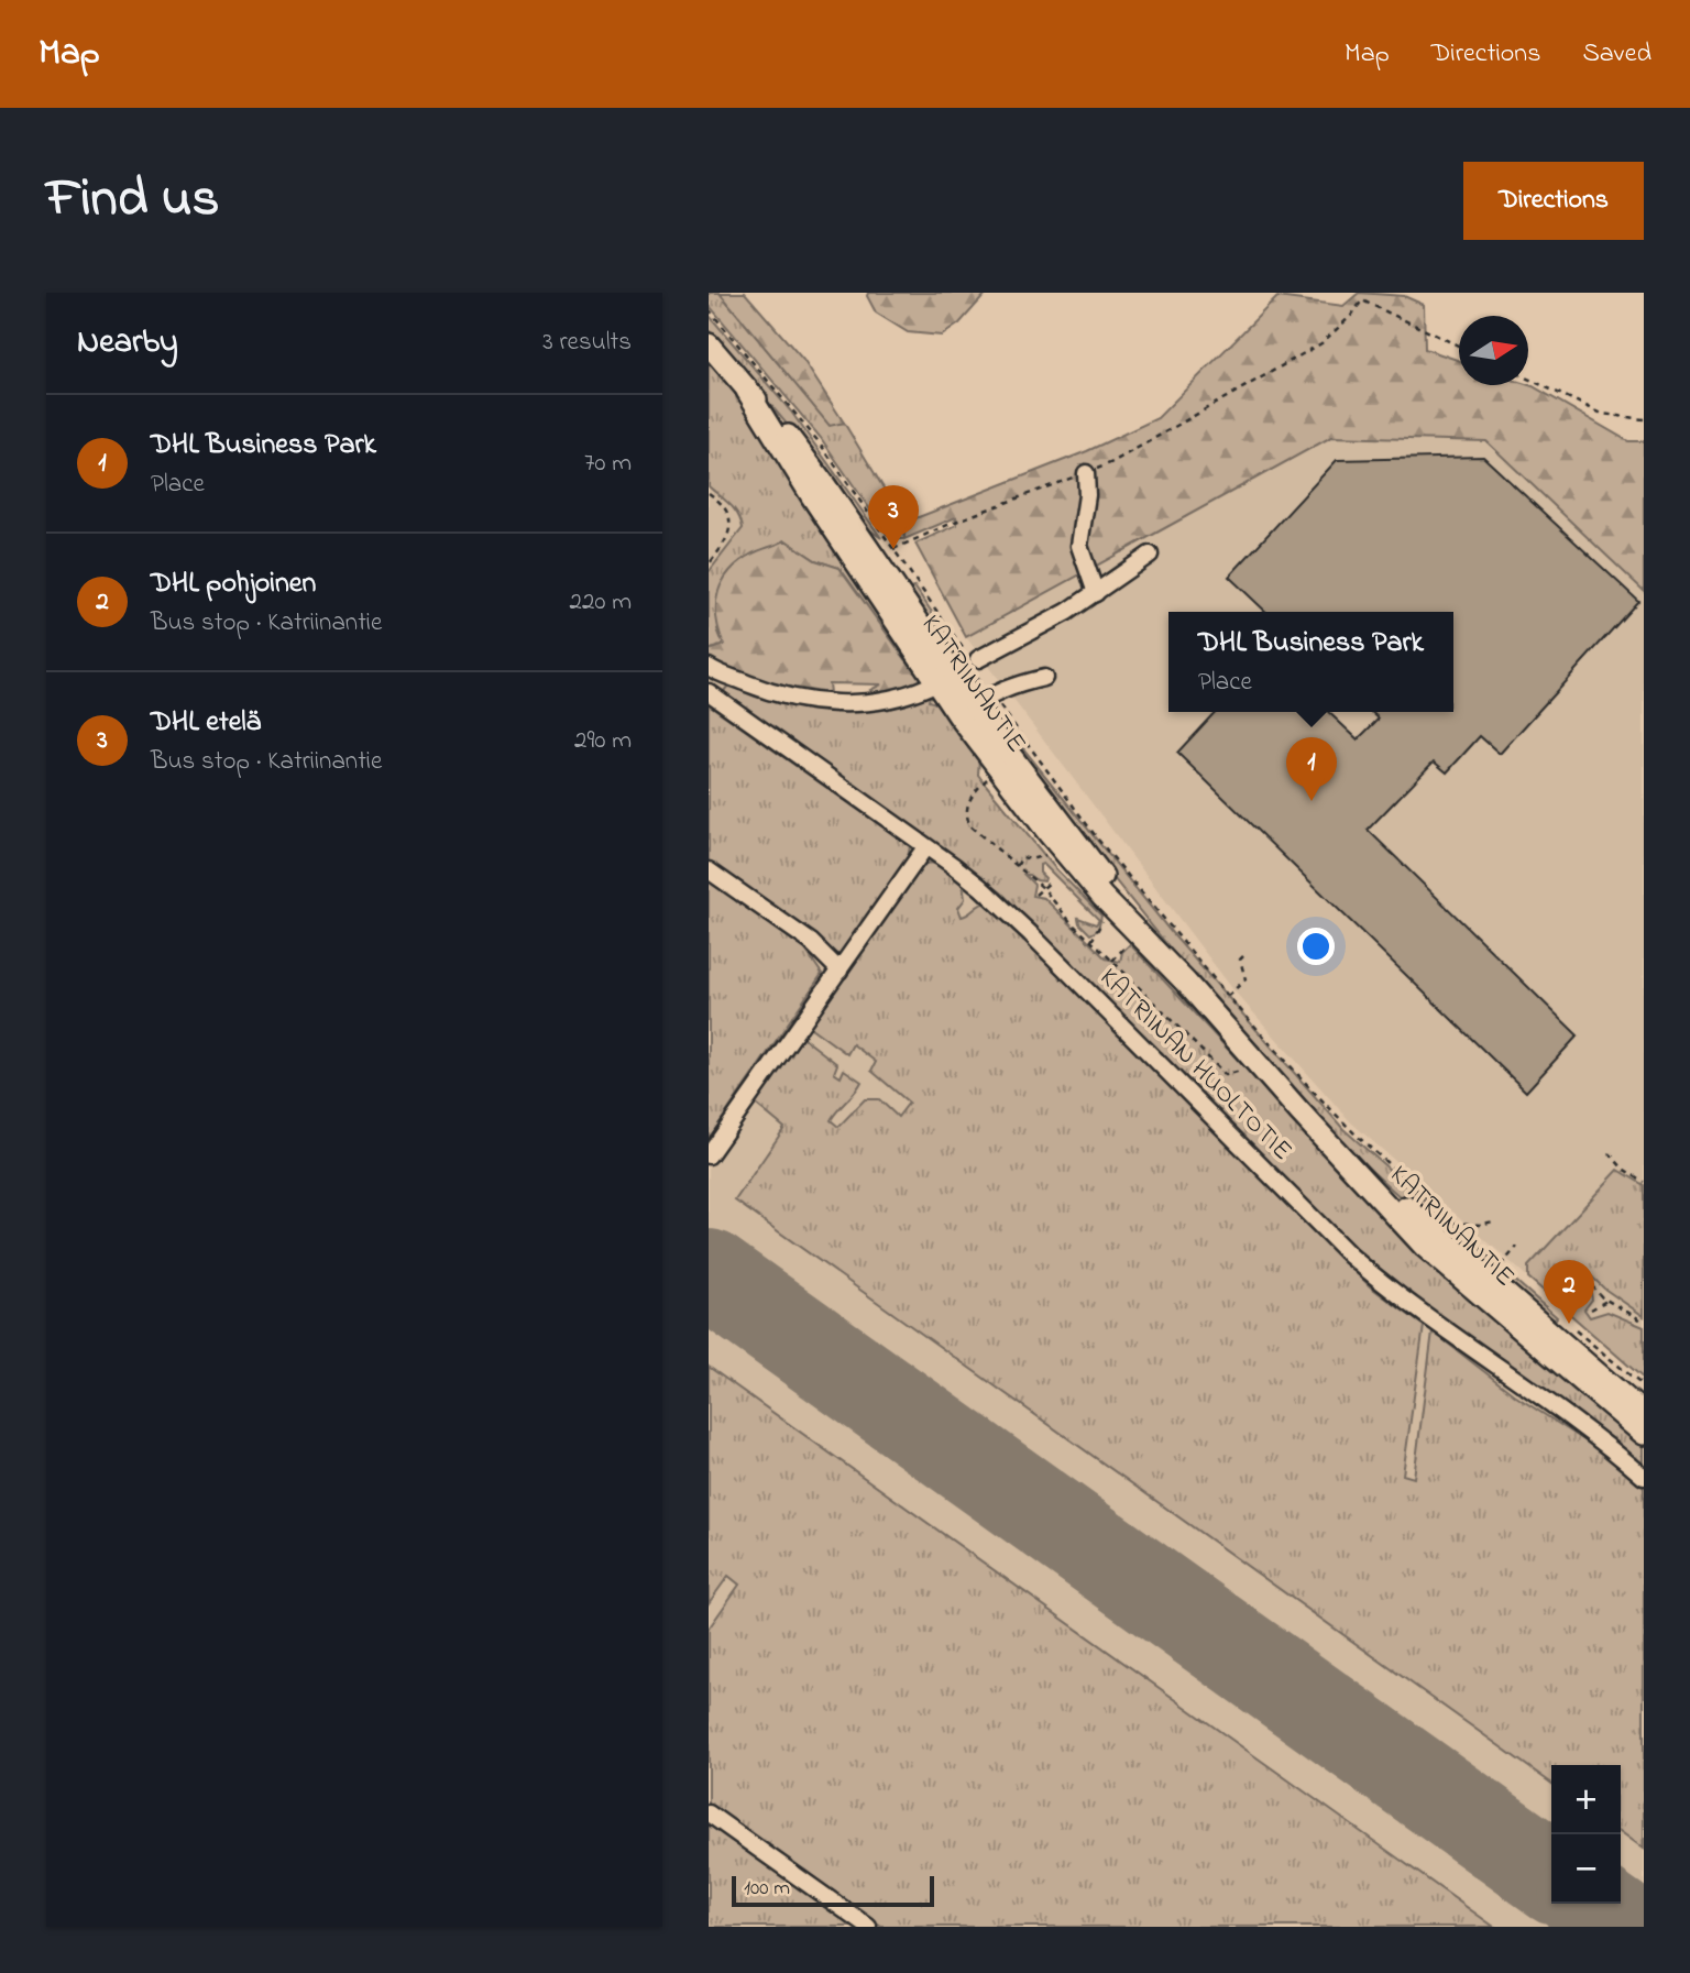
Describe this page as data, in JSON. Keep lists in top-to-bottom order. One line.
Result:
{"streets":{"main road":["KATRIINANTIE"],"lane":["KATRIINAN HUOLTOTIE"]},"scale_bar":"100 m","north":"right","page":{"header":"Map","nav":["Map","Directions","Saved"],"title":"Find us","buttons":"Directions","heading":["Nearby","3 results"],"list":[{"mark":"1","name":"DHL Business Park","note":"Place","value":"70 m"},{"mark":"2","name":"DHL pohjoinen","note":"Bus stop · Katriinantie","value":"220 m"},{"mark":"3","name":"DHL etelä","note":"Bus stop · Katriinantie","value":"290 m"}],"pins":["3","1","2"],"popup":["DHL Business Park","Place"],"map_buttons":["+","−"],"scale":"100 m"}}
